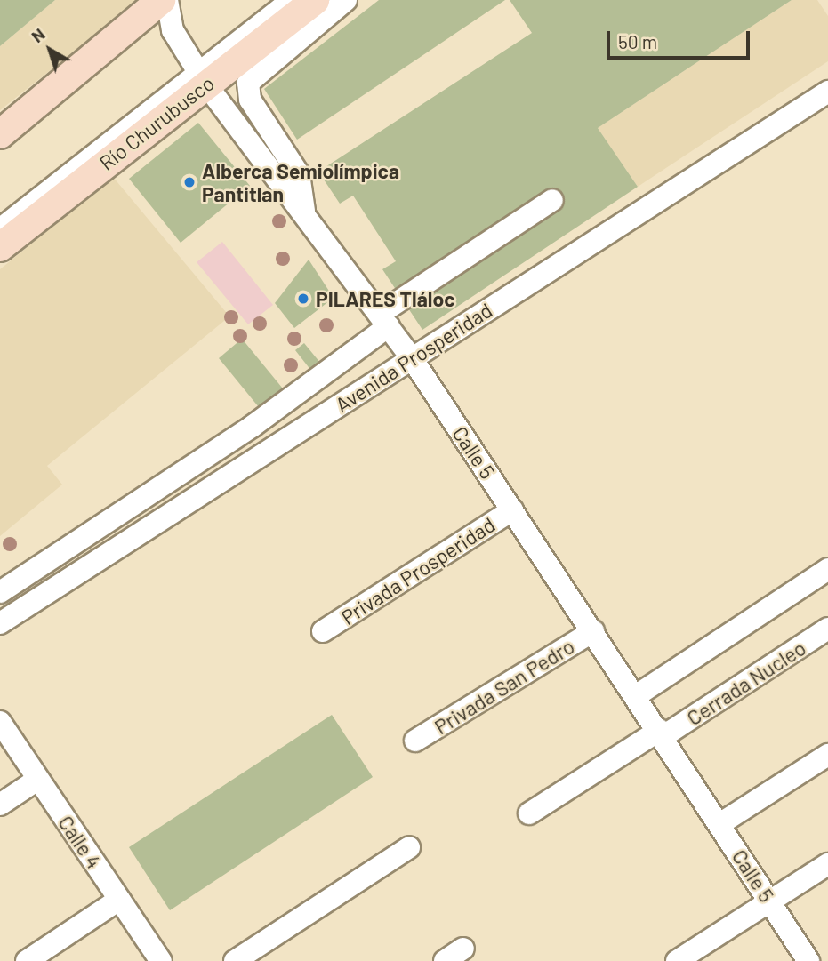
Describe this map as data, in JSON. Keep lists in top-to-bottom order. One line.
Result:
{"streets":{"main road":["Río Churubusco"],"street":["Avenida Prosperidad","Calle 5","Privada Prosperidad","Cerrada Nucleo","Privada San Pedro","Calle 4"]},"crossings":[["Río Churubusco","Calle 5"],["Avenida Prosperidad","Calle 5"],["Calle 5","Privada Prosperidad"],["Calle 5","Cerrada Nucleo"],["Calle 5","Privada San Pedro"]],"places":["Alberca Semiolímpica Pantitlan","PILARES Tláloc"],"scale_bar":"50 m","north":"top left"}
